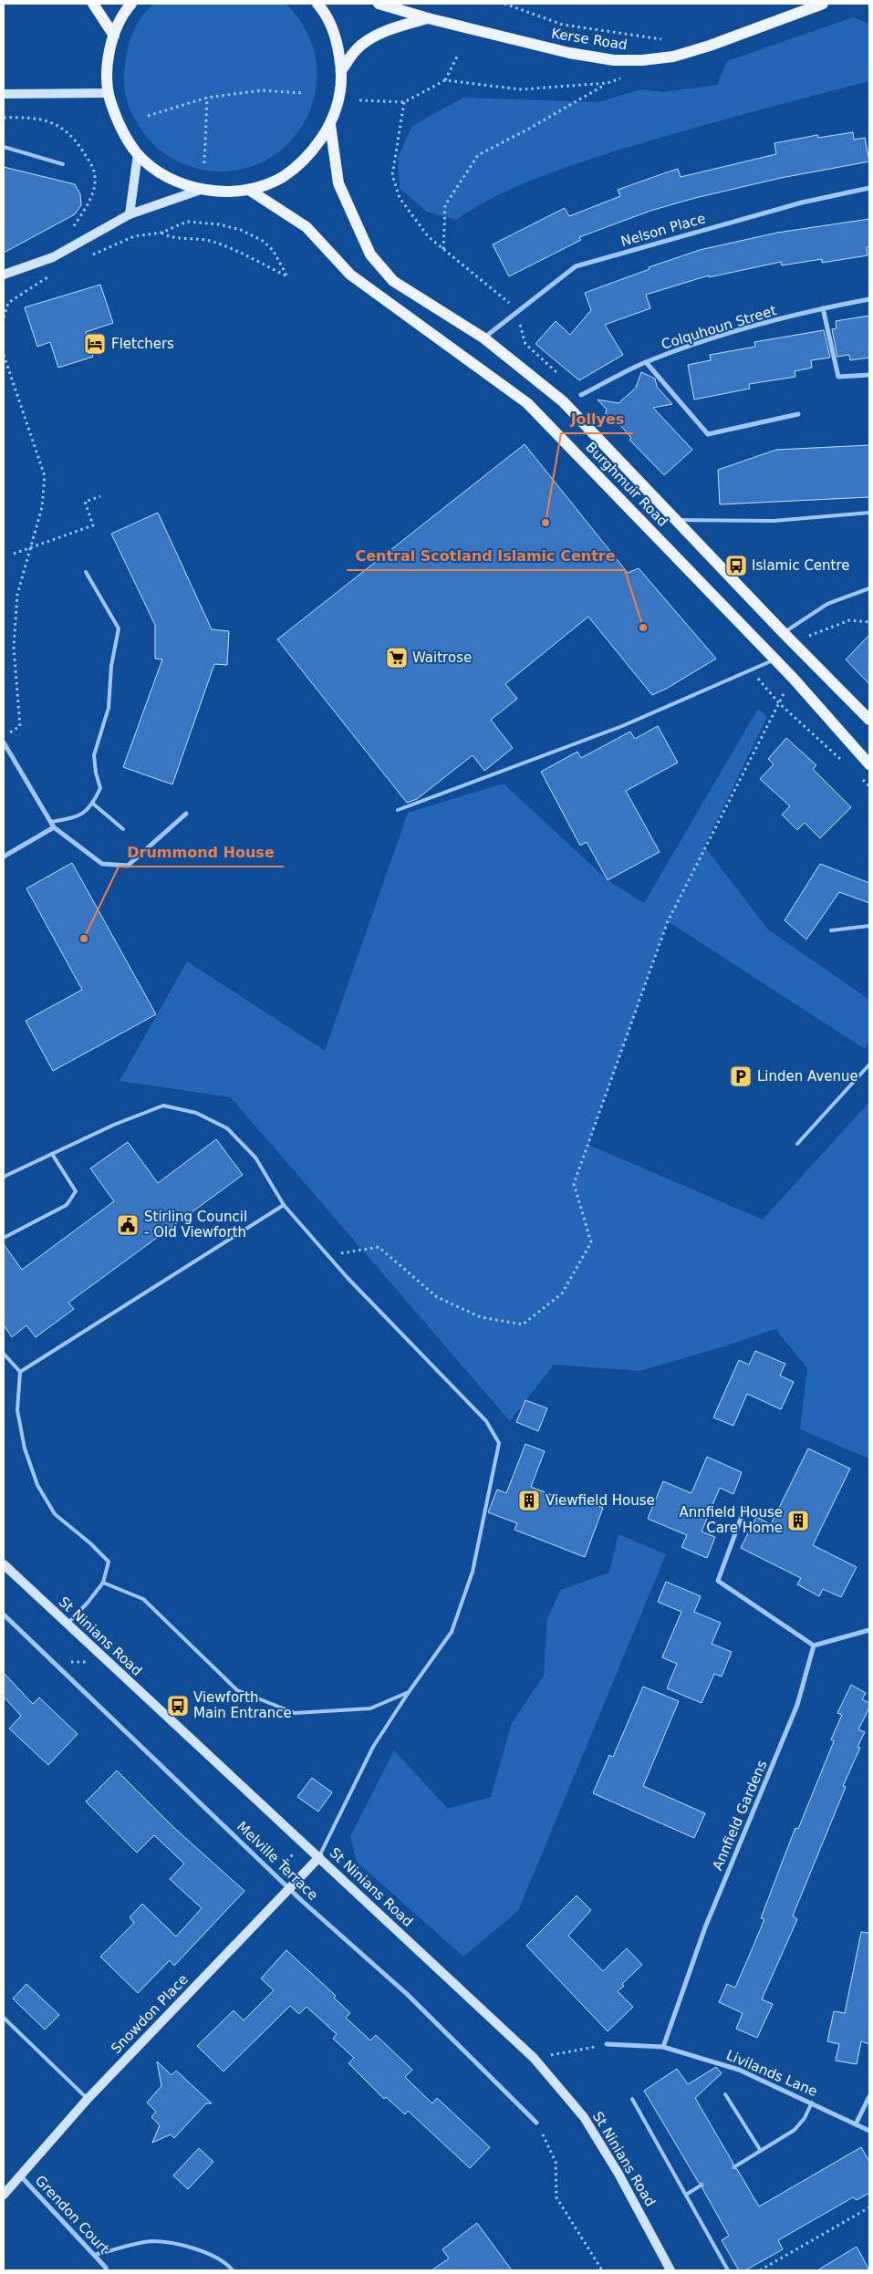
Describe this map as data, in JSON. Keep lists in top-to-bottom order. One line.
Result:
{"streets":{"main road":["Kerse Road","Burghmuir Road","St Ninians Road","Snowdon Place"],"street":["Nelson Place","Colquhoun Street","Annfield Gardens","Melville Terrace","Livilands Lane","Grendon Court"]},"crossings":[["Nelson Place","Burghmuir Road"],["St Ninians Road","Snowdon Place"],["Annfield Gardens","Livilands Lane"],["Melville Terrace","Snowdon Place"],["Snowdon Place","Grendon Court"]],"places":{"hotel":["Fletchers"],"other":["Jollyes","Central Scotland Islamic Centre","Drummond House"],"bus stop":["Islamic Centre","Viewforth Main Entrance"],"supermarket":["Waitrose"],"parking":["Linden Avenue"],"public building":["Stirling Council - Old Viewforth"],"building":["Viewfield House","Annfield House Care Home"]}}
